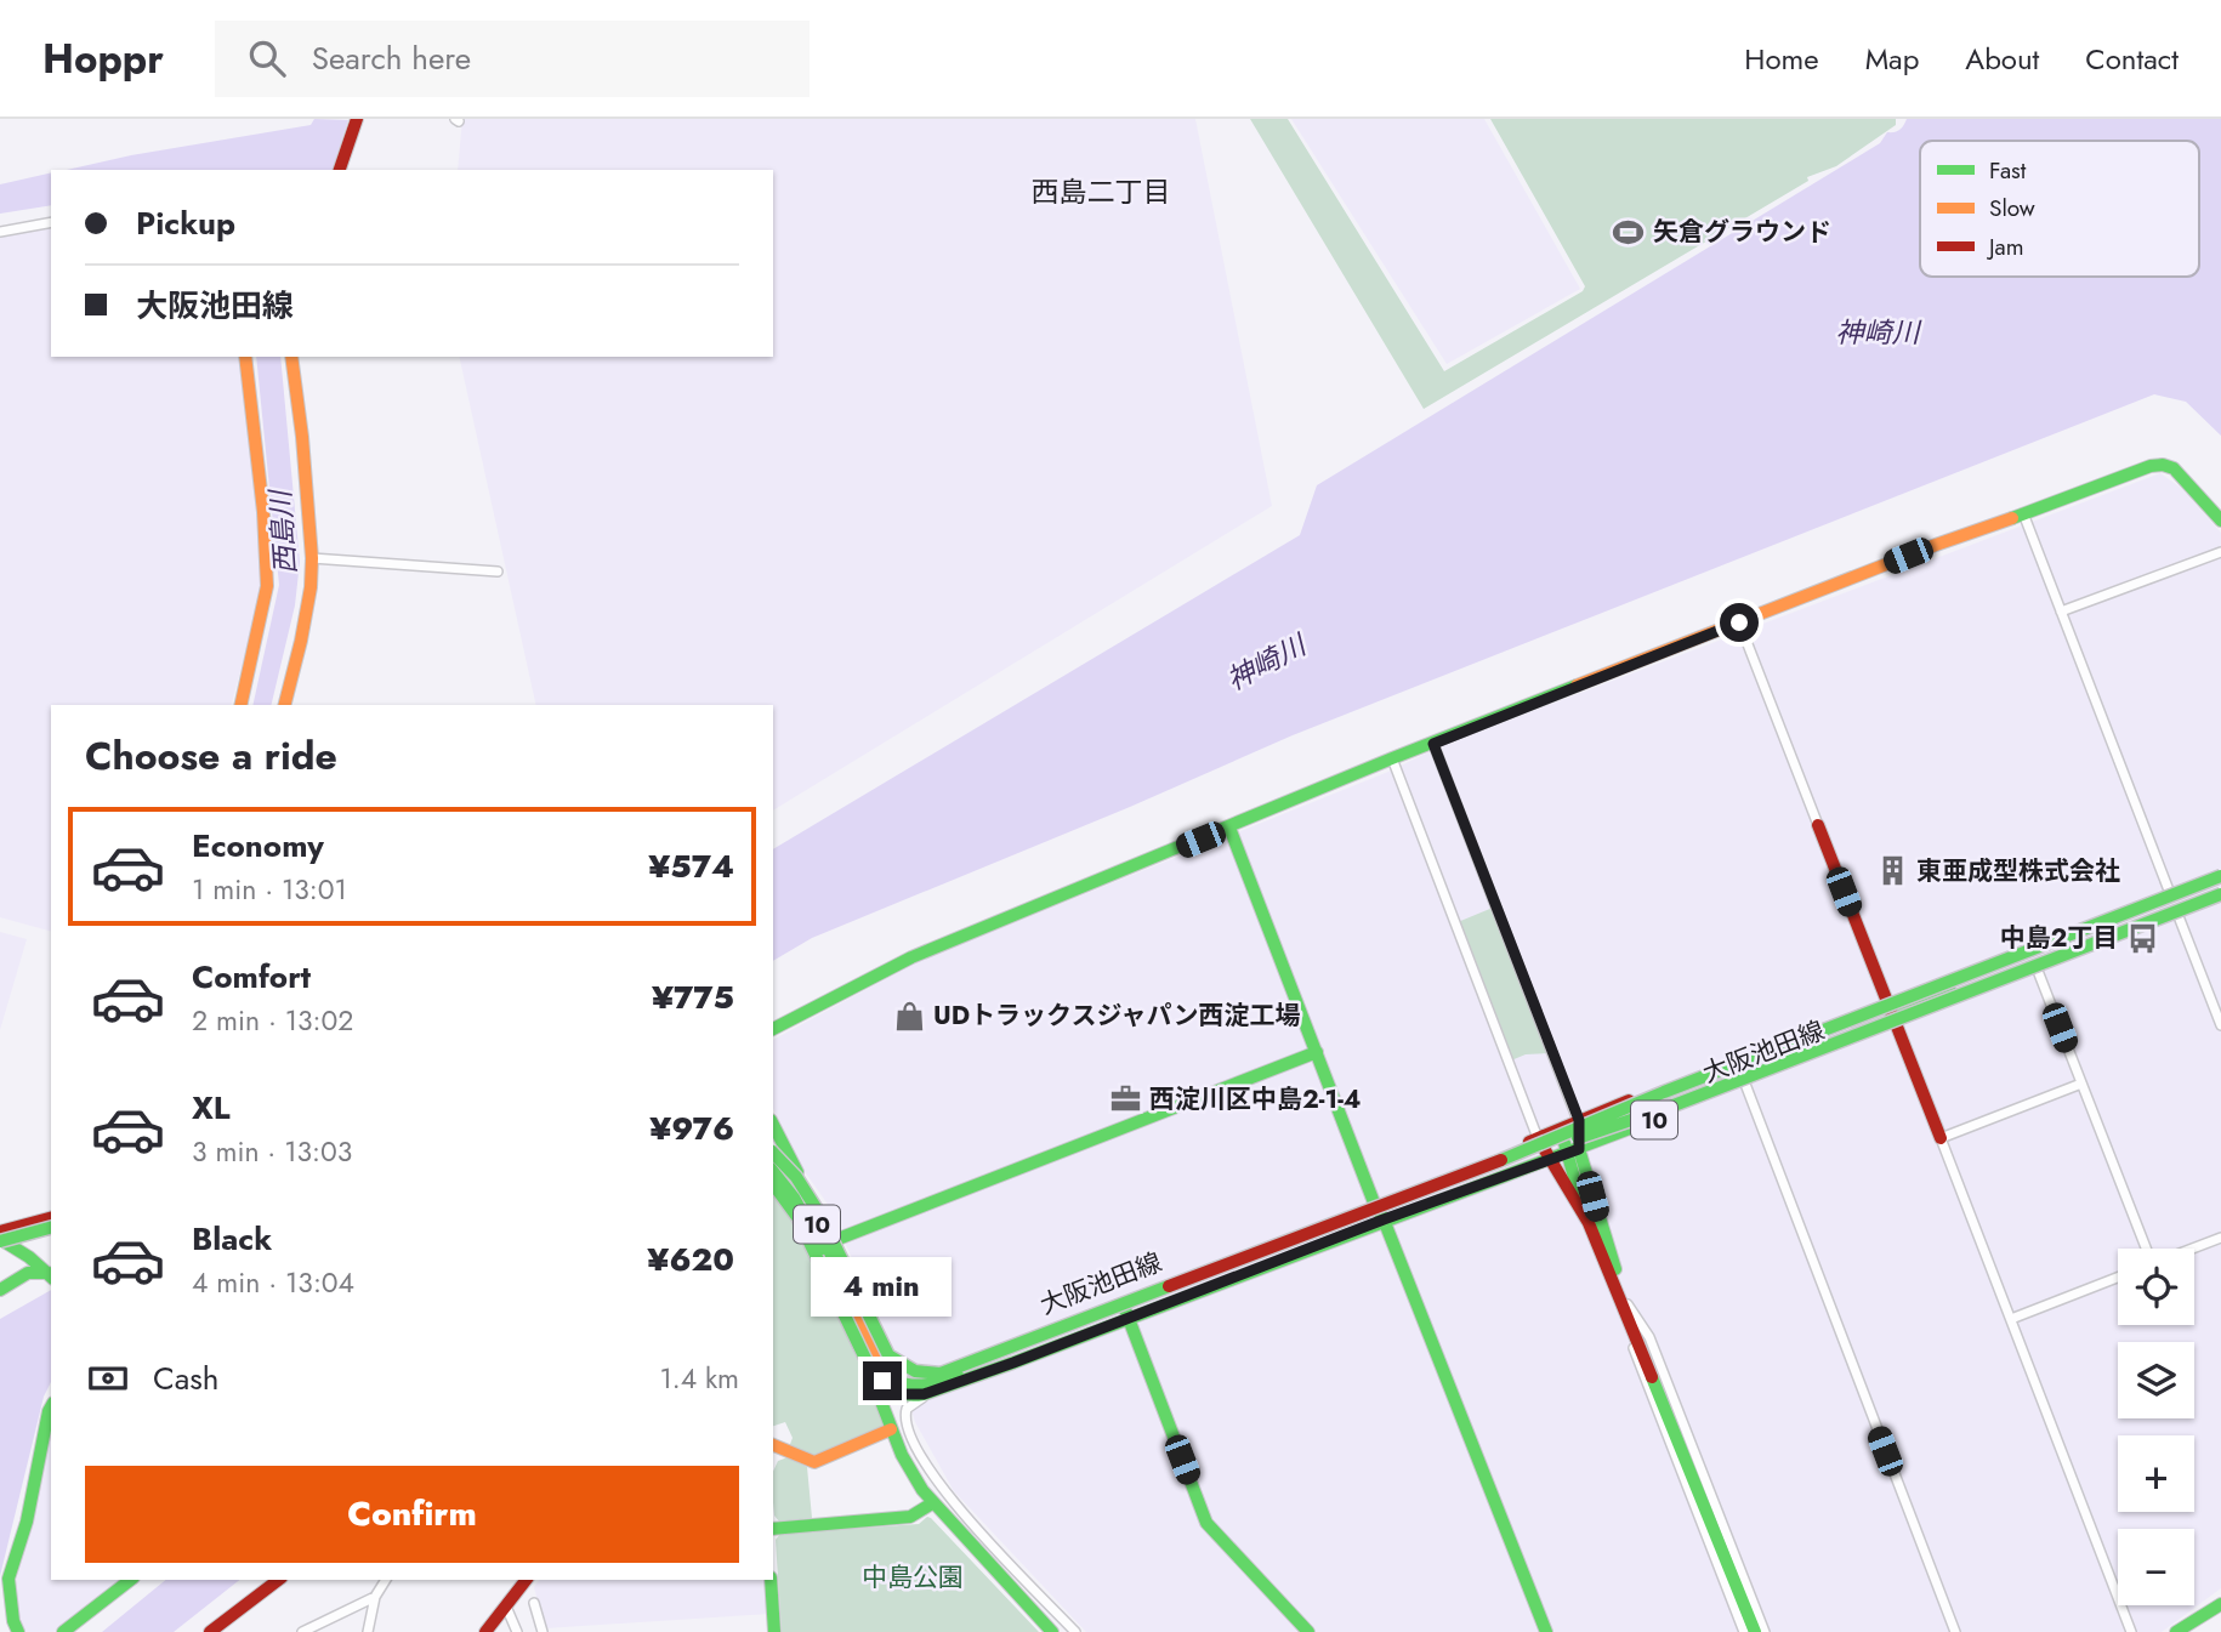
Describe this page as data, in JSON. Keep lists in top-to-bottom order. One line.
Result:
{"streets":{"main road":["大阪池田線","10"]},"districts":["西島二丁目"],"water":["神崎川","西島川"],"parks":["中島公園"],"places":{"sports":["矢倉グラウンド"],"building":["東亜成型株式会社"],"bus stop":["中島２丁目"],"shop":["UDトラックスジャパン西淀工場"],"office":["西淀川区中島2-1-4"]},"legend":["Fast","Slow","Jam"],"page":{"header":"Hoppr","search":"Search here","nav":["Home","Map","About","Contact"],"banner":["Pickup","大阪池田線"],"heading":"Choose a ride","list":[{"name":"Economy","note":"1 min · 13:01","value":"¥574"},{"name":"Comfort","note":"2 min · 13:02","value":"¥775"},{"name":"XL","note":"3 min · 13:03","value":"¥976"},{"name":"Black","note":"4 min · 13:04","value":"¥620"}],"map_buttons":["+","−"],"bubble":"4 min","pay":["Cash","1.4 km"],"buttons":"Confirm"}}
